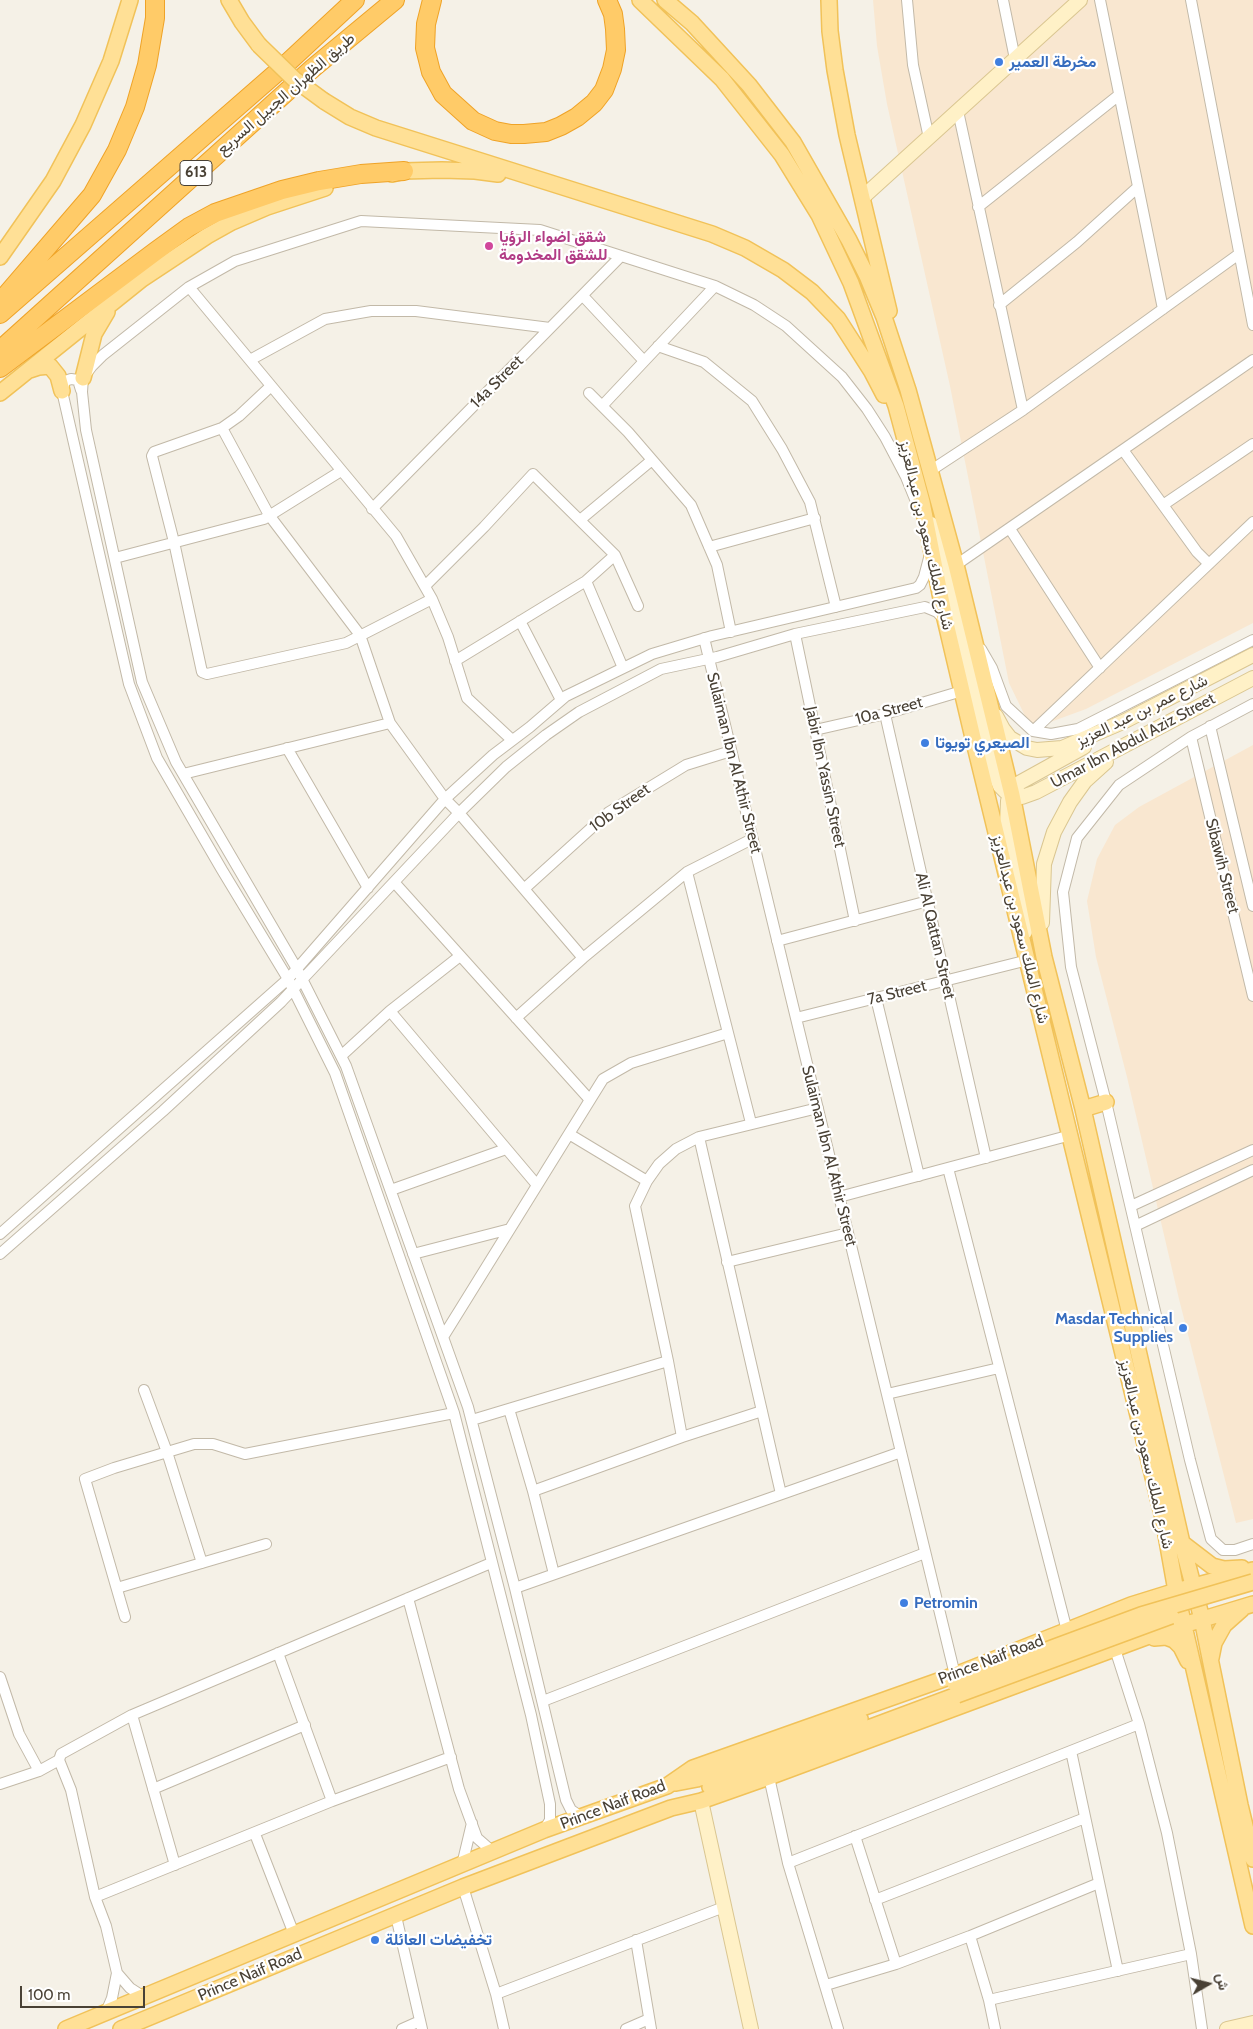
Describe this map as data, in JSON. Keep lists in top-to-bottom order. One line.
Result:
{"streets":{"highway":["طريق الظهران الجبيل السريع","613"],"main road":["شارع الملك سعود بن عبدالعزيز","شارع عمر بن عبد العزيز","Umar Ibn Abdul Aziz Street","Prince Naif Road"],"street":["14a Street","10a Street","Sulaiman Ibn Al Athir Street","Jabir Ibn Yassin Street","10b Street","Sibawih Street","Ali Al Qattan Street","7a Street"]},"crossings":[["شارع الملك سعود بن عبدالعزيز","10a Street"],["شارع الملك سعود بن عبدالعزيز","شارع عمر بن عبد العزيز"],["شارع الملك سعود بن عبدالعزيز","Umar Ibn Abdul Aziz Street"],["شارع الملك سعود بن عبدالعزيز","7a Street"],["شارع الملك سعود بن عبدالعزيز","Prince Naif Road"],["10a Street","Jabir Ibn Yassin Street"],["10a Street","Ali Al Qattan Street"],["Sulaiman Ibn Al Athir Street","10b Street"],["Sulaiman Ibn Al Athir Street","7a Street"],["Sulaiman Ibn Al Athir Street","Prince Naif Road"],["Ali Al Qattan Street","7a Street"]],"places":["مخرطة العمير","شقق اضواء الرؤيا للشقق المخدومة","الصيعري تويوتا","Masdar Technical Supplies","Petromin","تخفيضات العائلة"],"scale_bar":"100 m","north":"right"}
